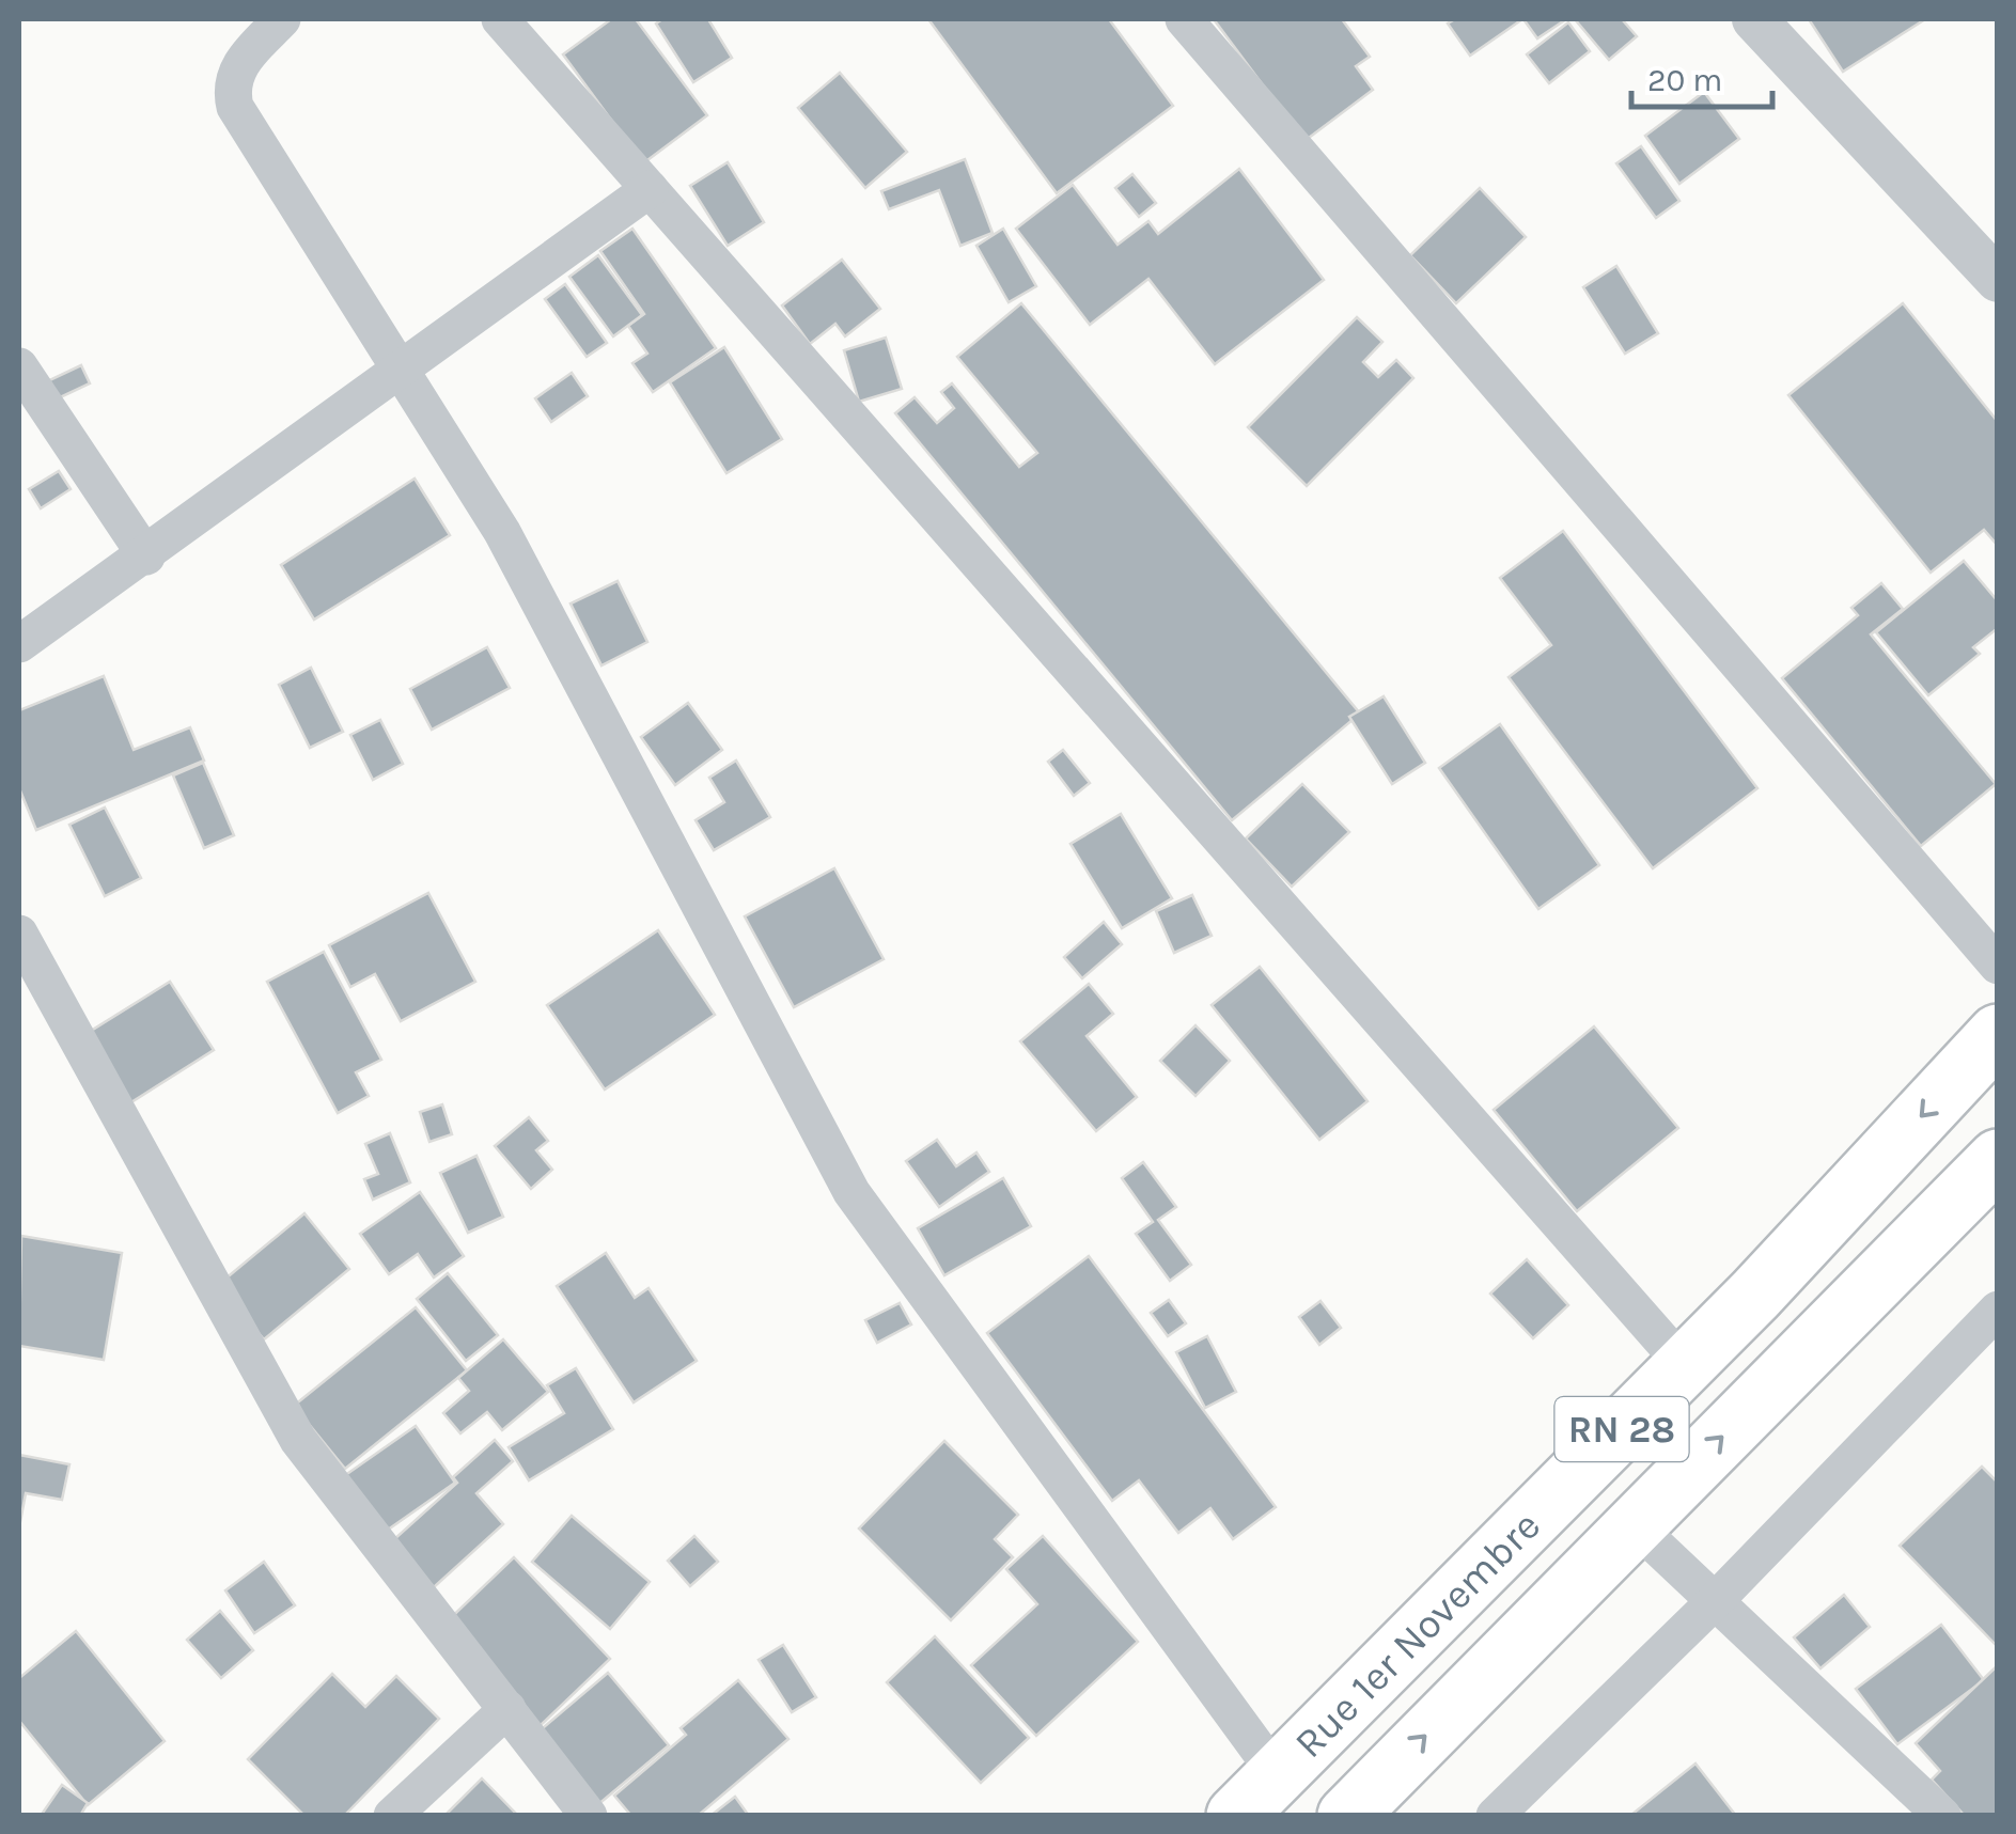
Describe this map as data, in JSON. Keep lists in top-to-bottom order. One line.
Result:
{"streets":{"main road":["RN 28","Rue 1er Novembre"]},"scale_bar":"20 m"}
